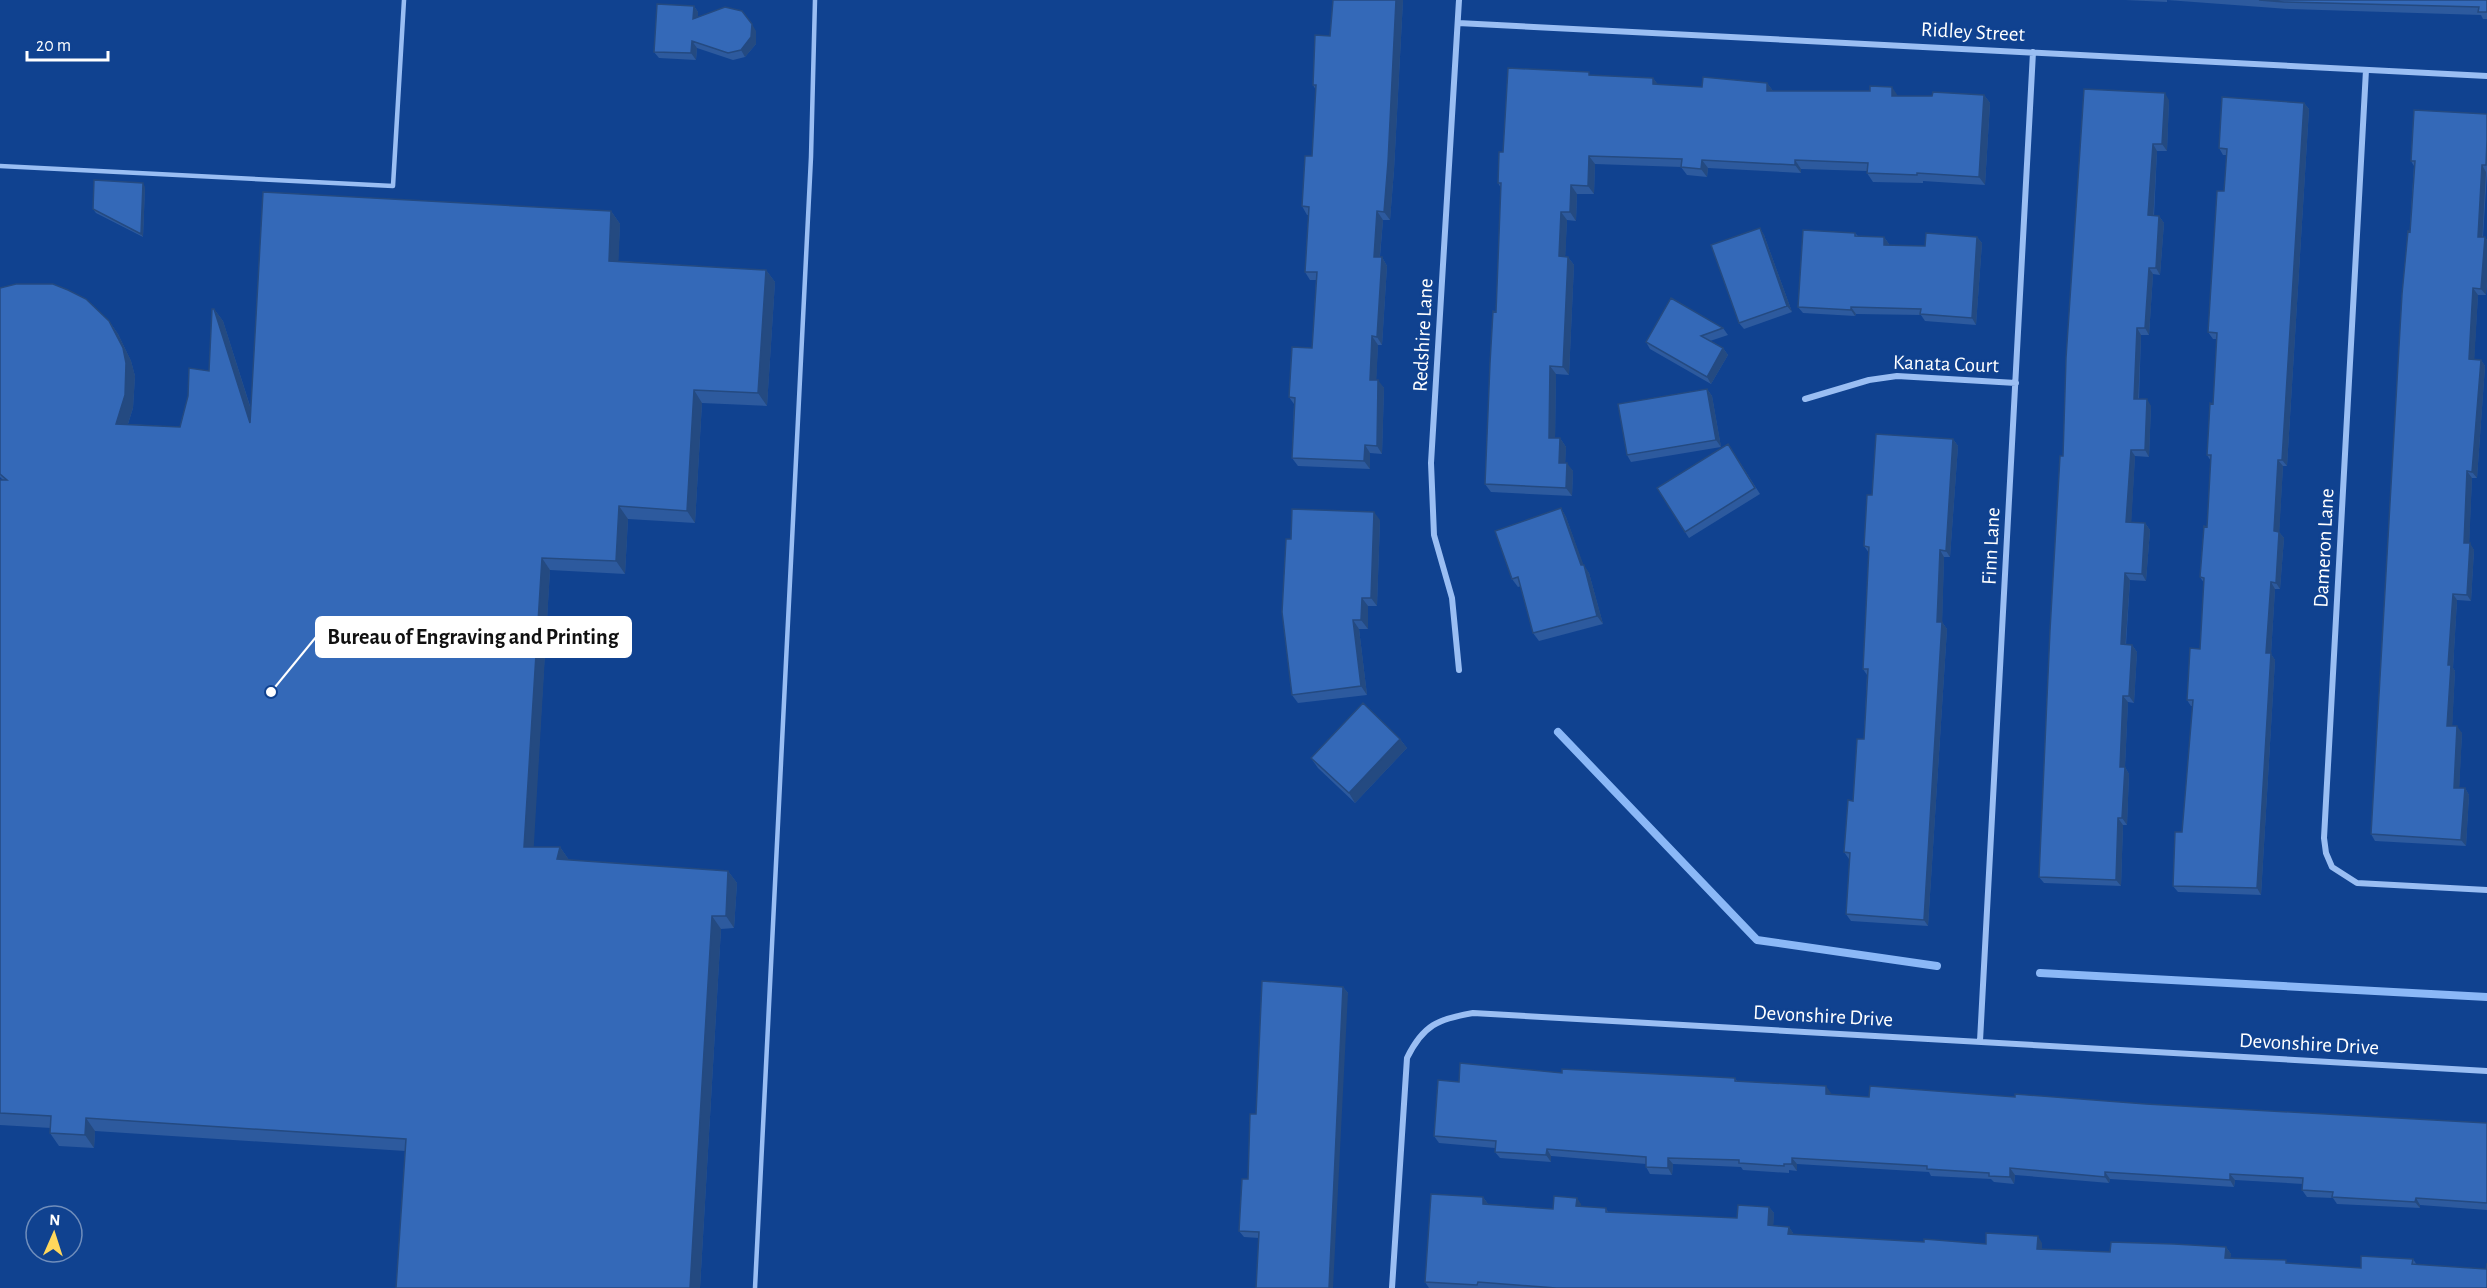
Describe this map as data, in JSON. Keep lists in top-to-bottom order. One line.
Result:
{"streets":{"street":["Ridley Street","Redshire Lane","Kanata Court","Finn Lane","Dameron Lane","Devonshire Drive"]},"crossings":[["Ridley Street","Redshire Lane"],["Ridley Street","Finn Lane"],["Ridley Street","Dameron Lane"],["Kanata Court","Finn Lane"],["Finn Lane","Devonshire Drive"]],"places":["Bureau of Engraving and Printing"],"scale_bar":"20 m","north":"top"}
